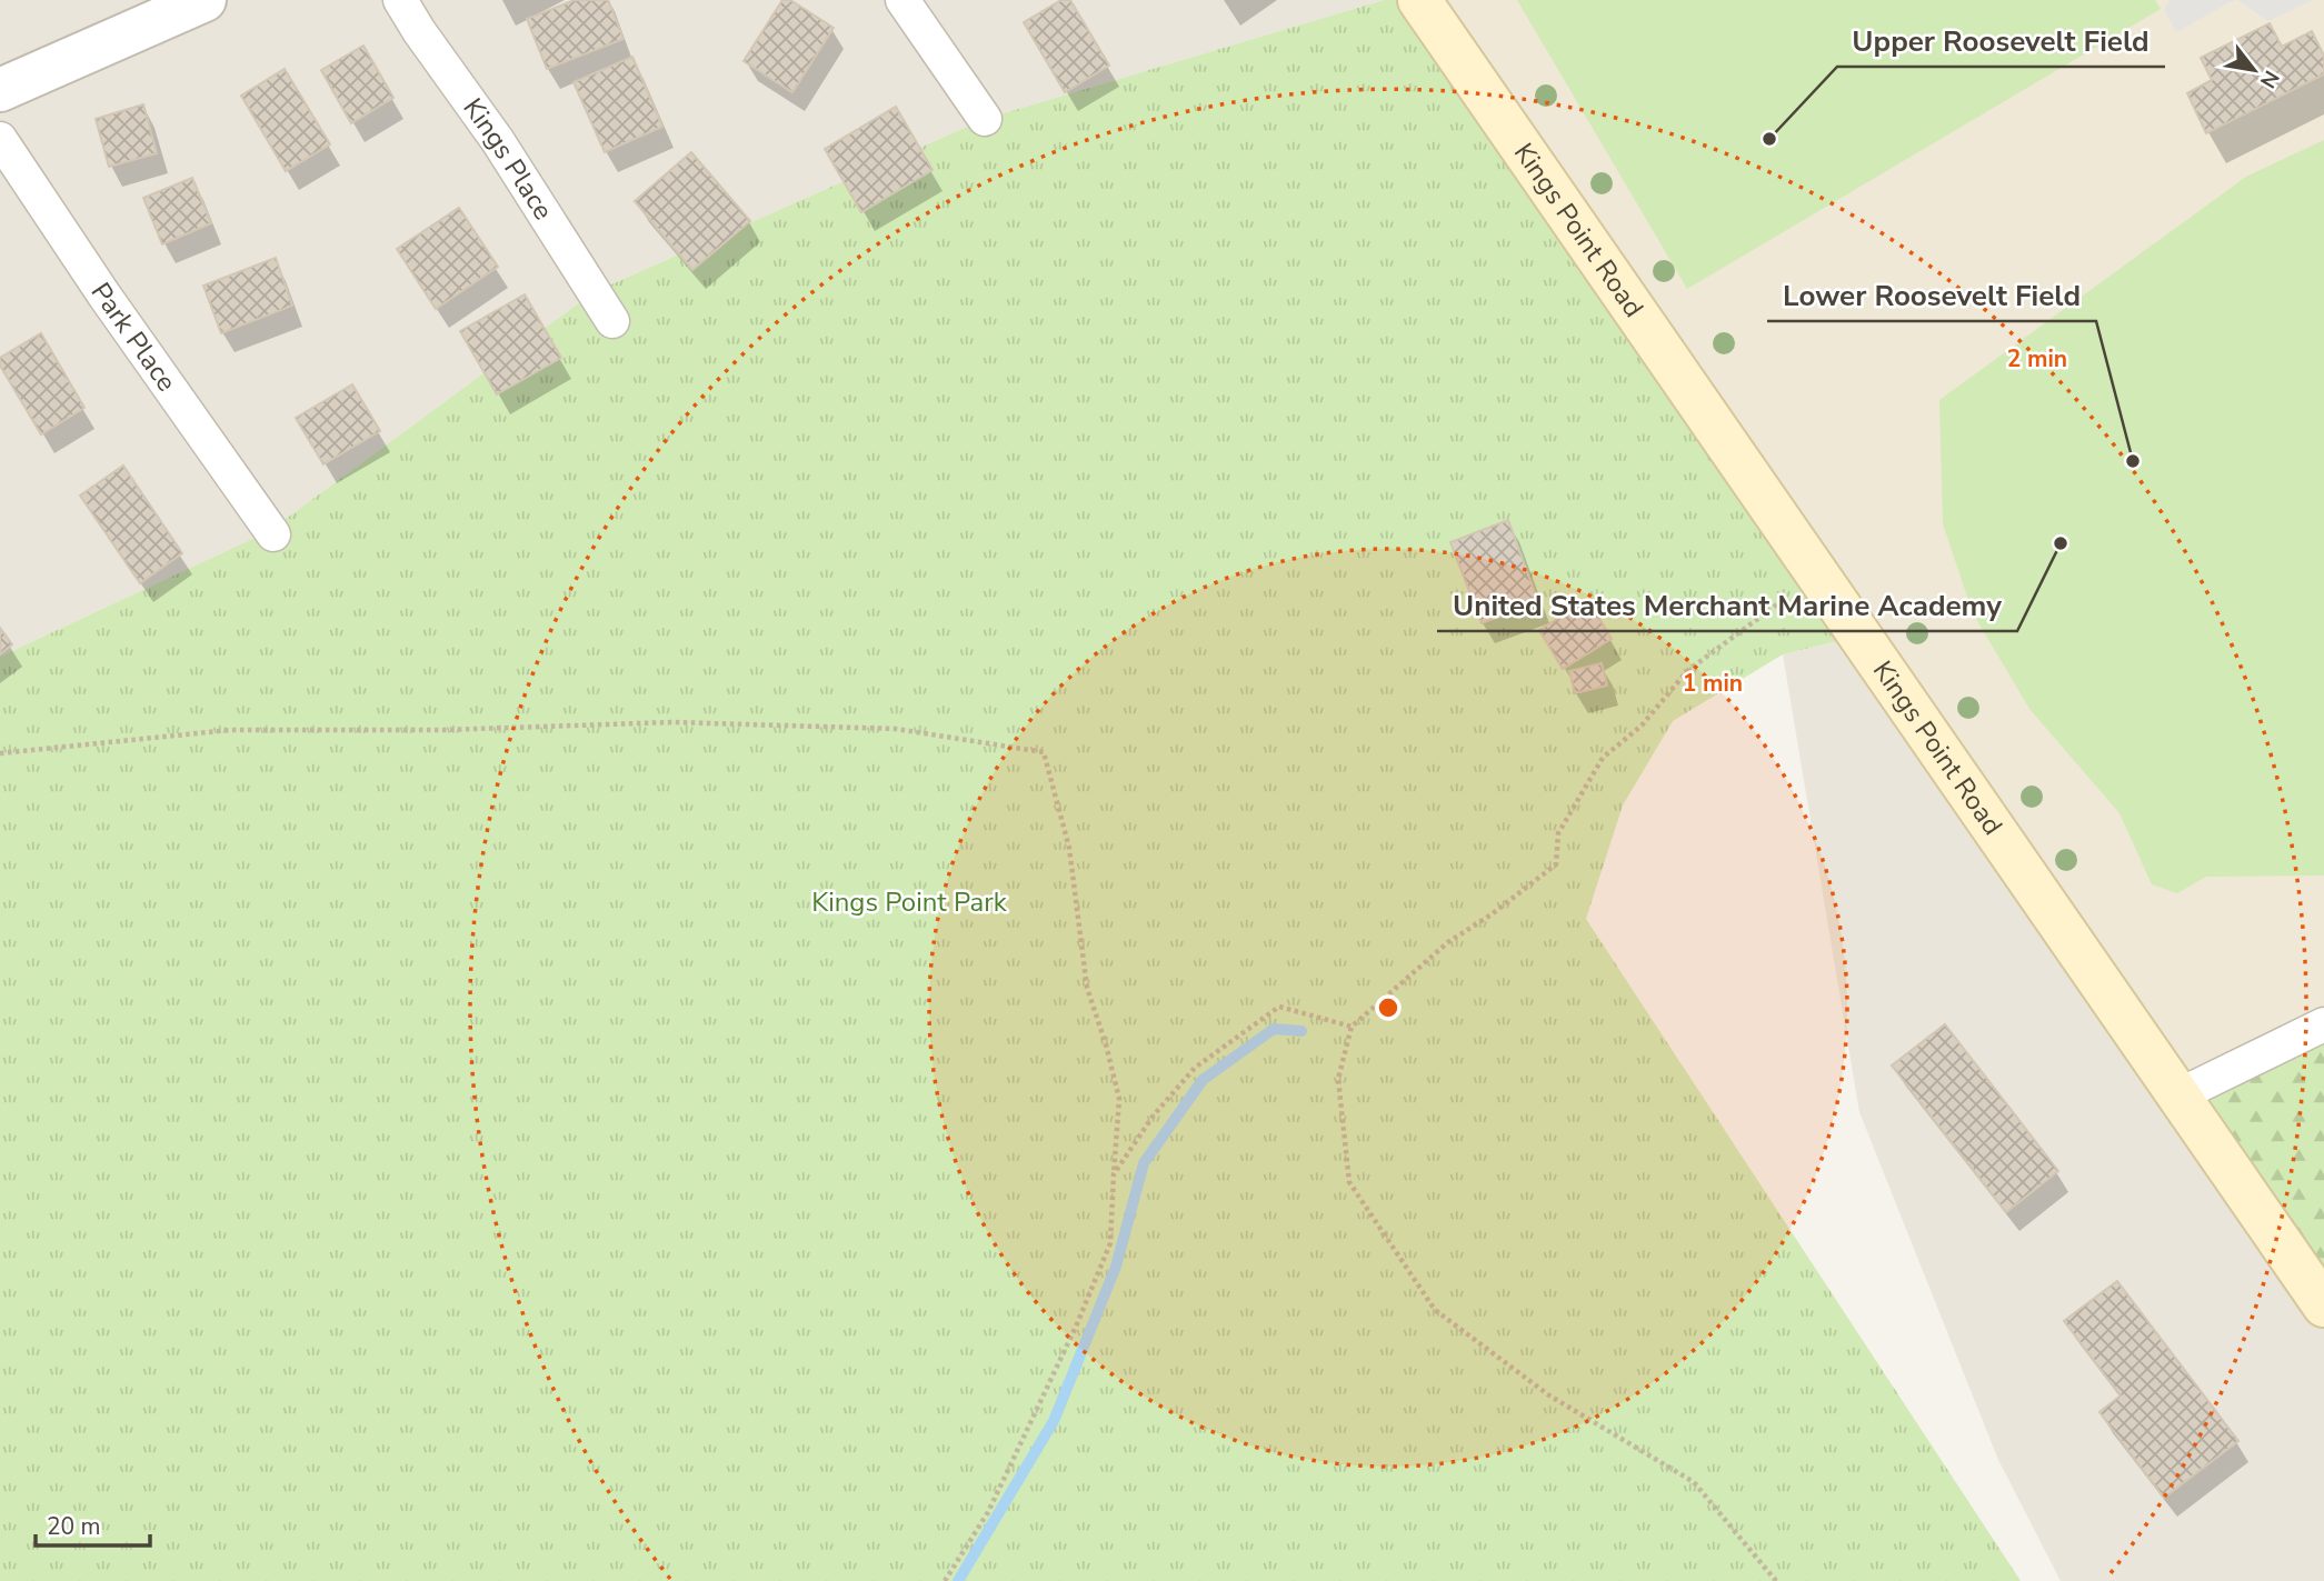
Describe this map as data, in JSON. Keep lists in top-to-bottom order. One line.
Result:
{"streets":{"main road":["Kings Point Road"],"street":["Kings Place","Park Place"]},"parks":["Kings Point Park"],"places":["Upper Roosevelt Field","Lower Roosevelt Field","United States Merchant Marine Academy"],"scale_bar":"20 m","north":"bottom right","rings":["2 min","1 min"]}
